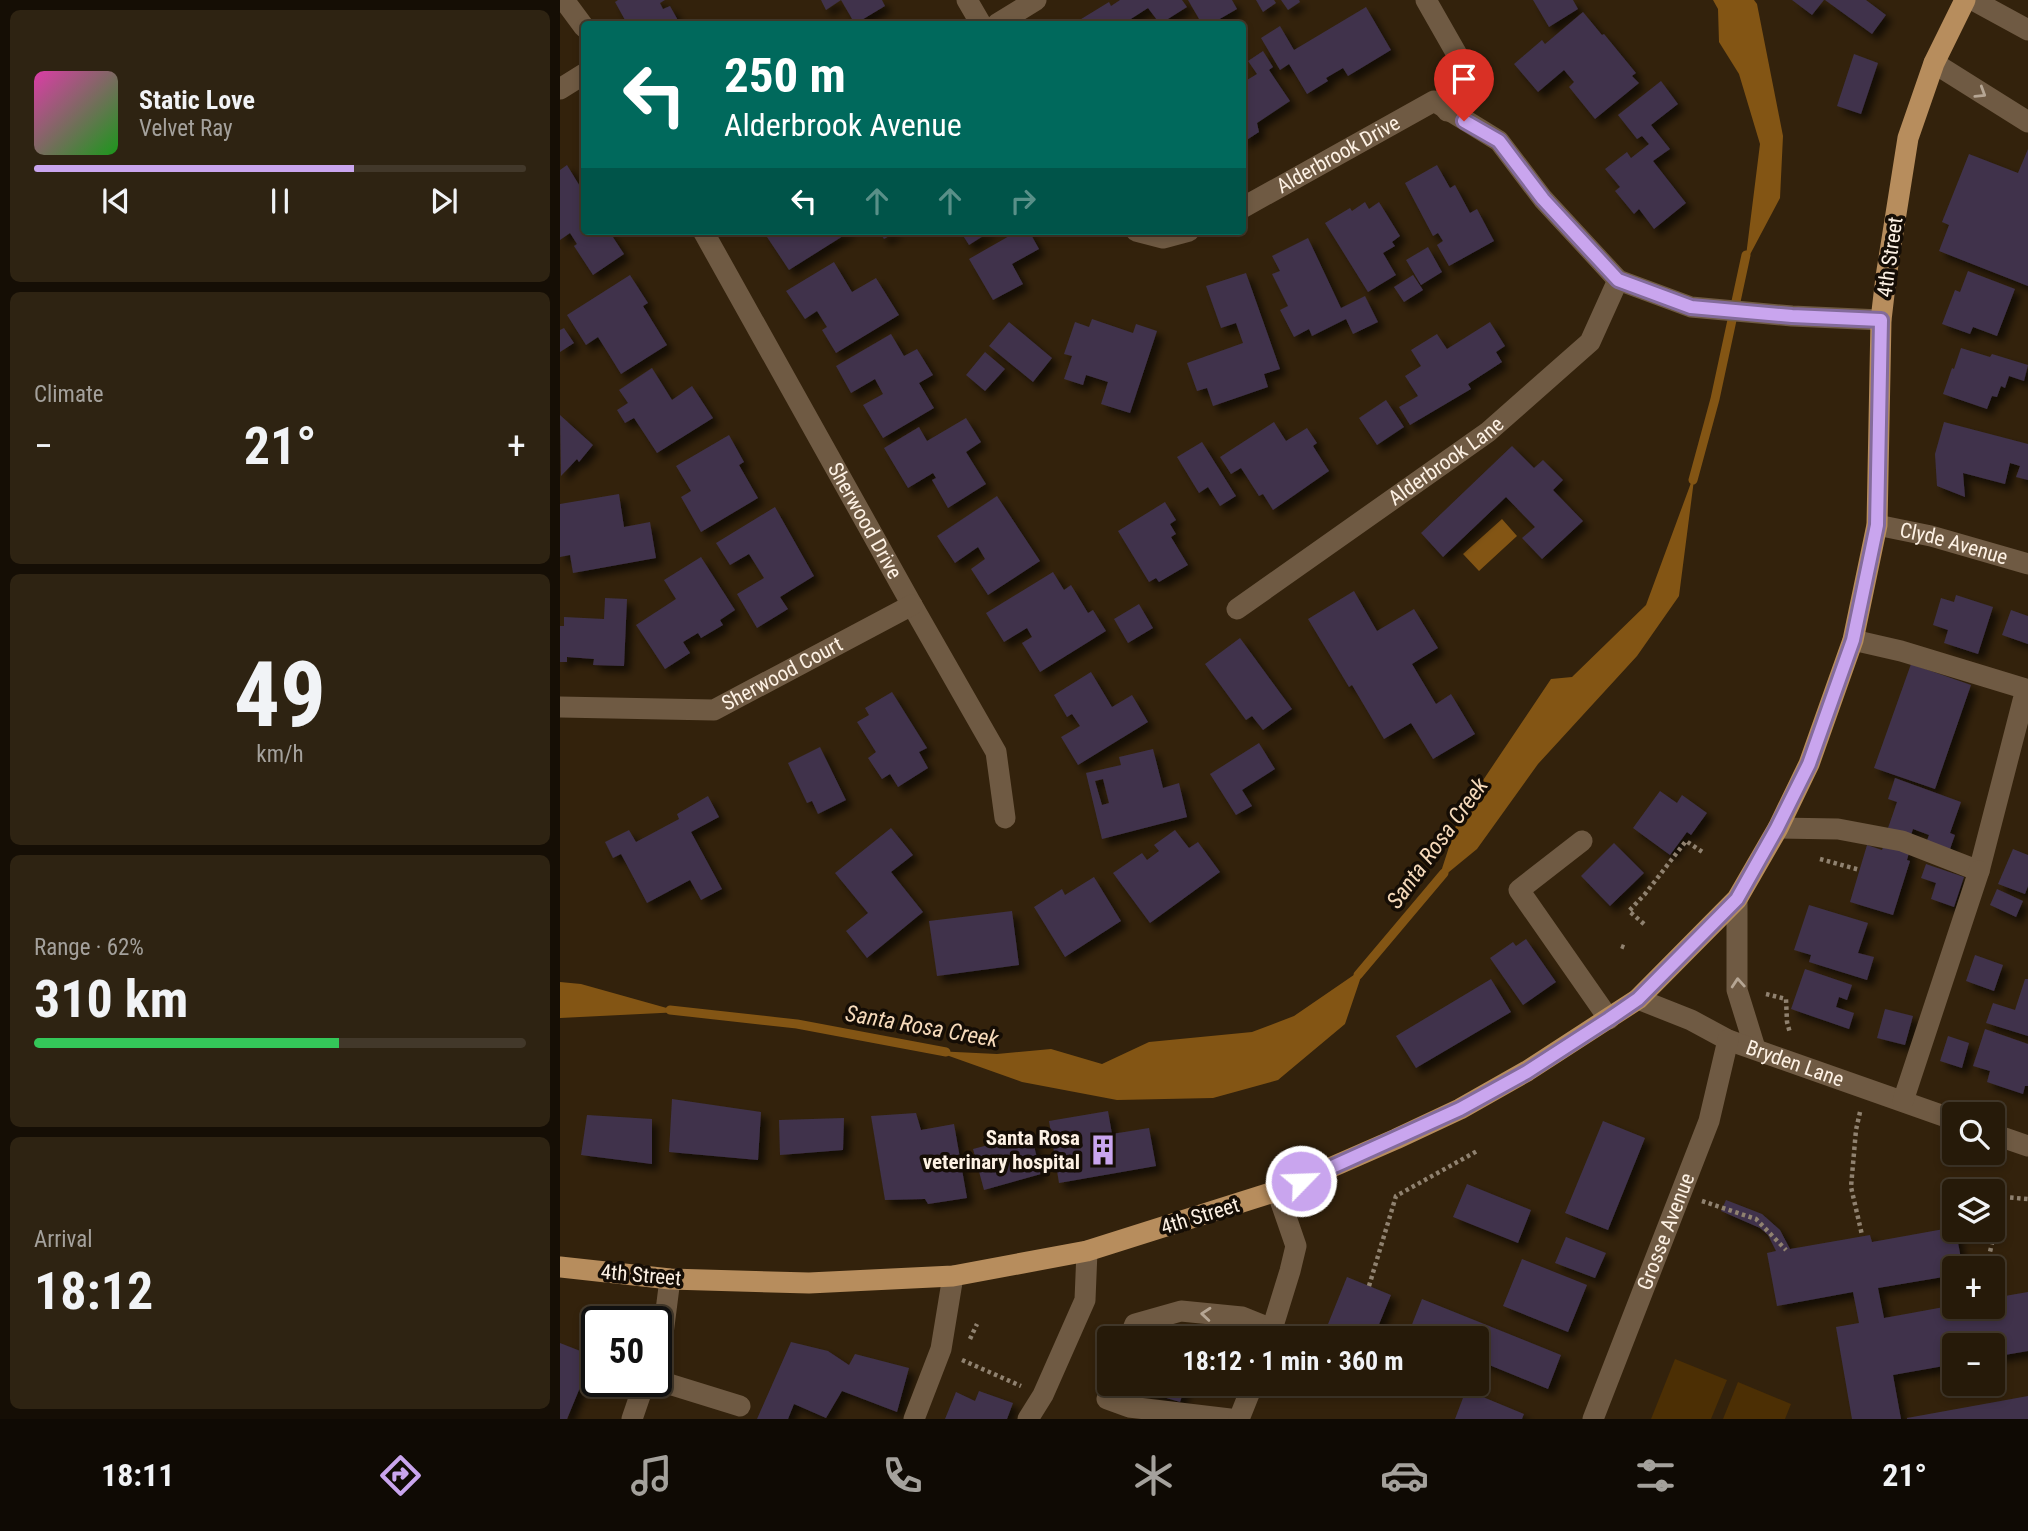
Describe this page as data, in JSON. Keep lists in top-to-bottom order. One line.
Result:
{"streets":{"main road":["4th Street"],"street":["Alderbrook Drive","Alderbrook Lane","Sherwood Drive","Clyde Avenue","Sherwood Court","Bryden Lane","Grosse Avenue"]},"crossings":[["Alderbrook Drive","4th Street"],["Alderbrook Drive","Alderbrook Lane"],["4th Street","Clyde Avenue"],["4th Street","Bryden Lane"],["Sherwood Drive","Sherwood Court"],["Bryden Lane","Grosse Avenue"]],"water":["Santa Rosa Creek"],"places":{"building":["Santa Rosa veterinary hospital"]},"page":{"turn":["250 m","Alderbrook Avenue"],"song":["Static Love","Velvet Ray"],"tile":["Climate",["49","km/h"],["Range · 62%","310 km"],["Arrival","18:12"]],"heat":["−","21°","+"],"map_buttons":["+","−"],"limit":"50","trip":"18:12 · 1 min · 360 m","tabs":["18:11","21°"]}}
